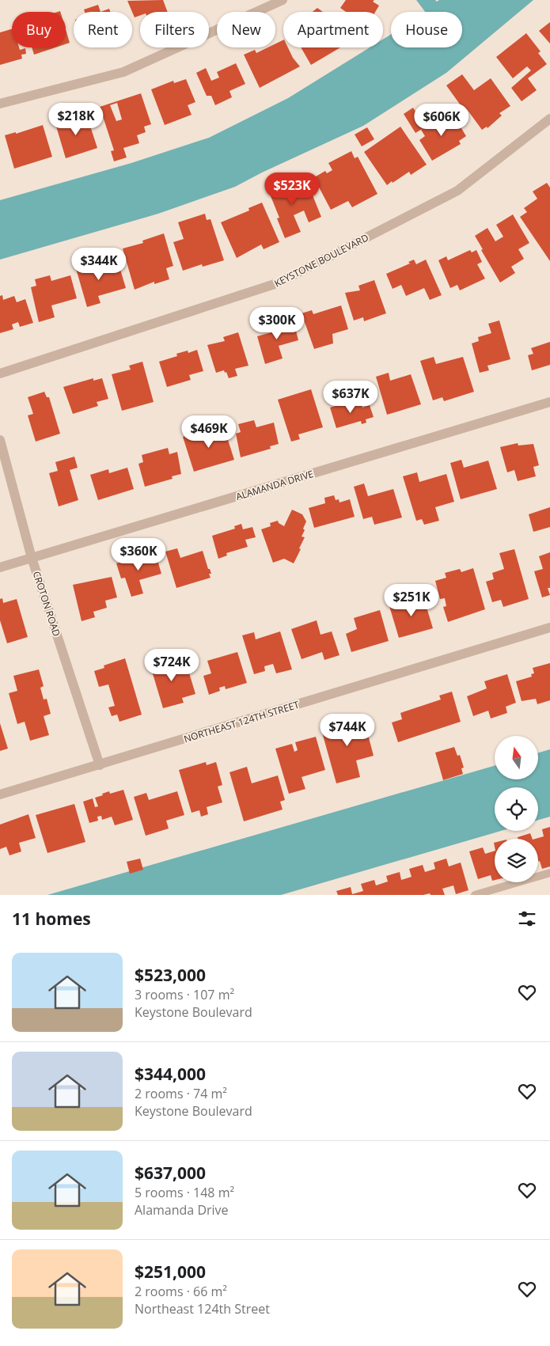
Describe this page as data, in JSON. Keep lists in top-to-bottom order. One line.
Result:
{"streets":{"street":["KEYSTONE BOULEVARD","ALAMANDA DRIVE","CROTON ROAD","NORTHEAST 124TH STREET"]},"crossings":[["ALAMANDA DRIVE","CROTON ROAD"],["CROTON ROAD","NORTHEAST 124TH STREET"]],"north":"top","page":{"chip":["Buy","Rent","Filters","New","Apartment","House"],"price":["$218K","$606K","$523K","$344K","$300K","$637K","$469K","$360K","$251K","$724K","$744K"],"heading":"11 homes","list":[{"name":"$523,000","note":"3 rooms · 107 m² · Keystone Boulevard"},{"name":"$344,000","note":"2 rooms · 74 m² · Keystone Boulevard"},{"name":"$637,000","note":"5 rooms · 148 m² · Alamanda Drive"},{"name":"$251,000","note":"2 rooms · 66 m² · Northeast 124th Street"}]}}
